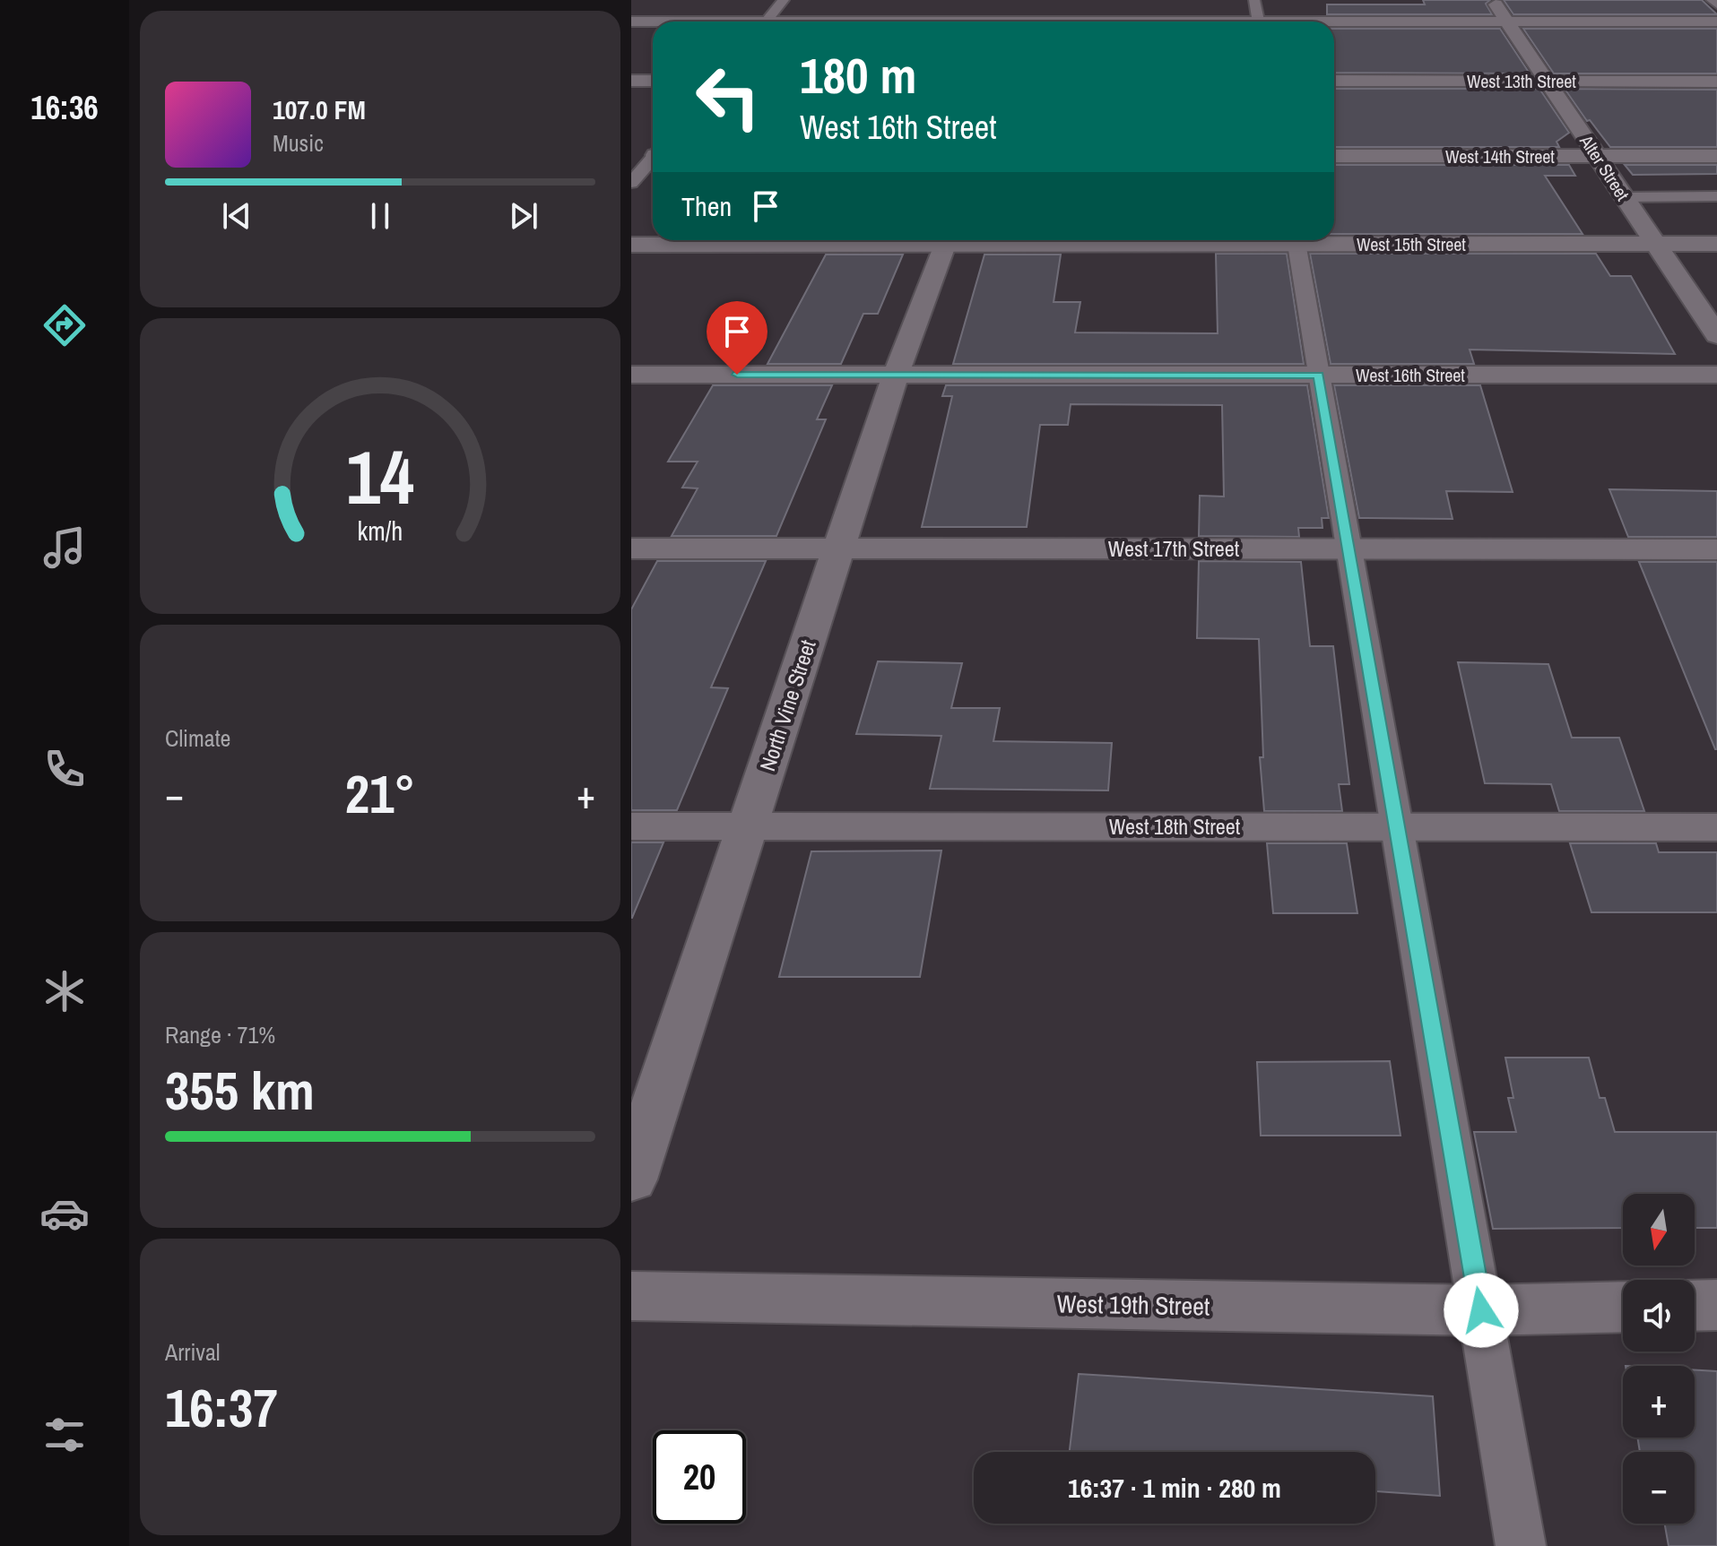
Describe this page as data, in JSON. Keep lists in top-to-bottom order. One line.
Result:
{"streets":{"street":["West 13th Street","West 14th Street","Alter Street","West 15th Street","West 16th Street","West 17th Street","North Vine Street","West 18th Street","West 19th Street"]},"crossings":[["West 13th Street","Alter Street"],["West 14th Street","Alter Street"],["Alter Street","West 15th Street"],["West 16th Street","North Vine Street"],["West 17th Street","North Vine Street"],["North Vine Street","West 18th Street"]],"north":"bottom","page":{"tabs":"16:36","turn":["180 m","West 16th Street"],"song":["107.0 FM","Music"],"then":"Then","tile":["Climate",["Range · 71%","355 km"],["Arrival","16:37"]],"heat":["−","21°","+"],"map_buttons":["+","−"],"limit":"20","trip":"16:37 · 1 min · 280 m","gauge":["14","km/h"]}}
